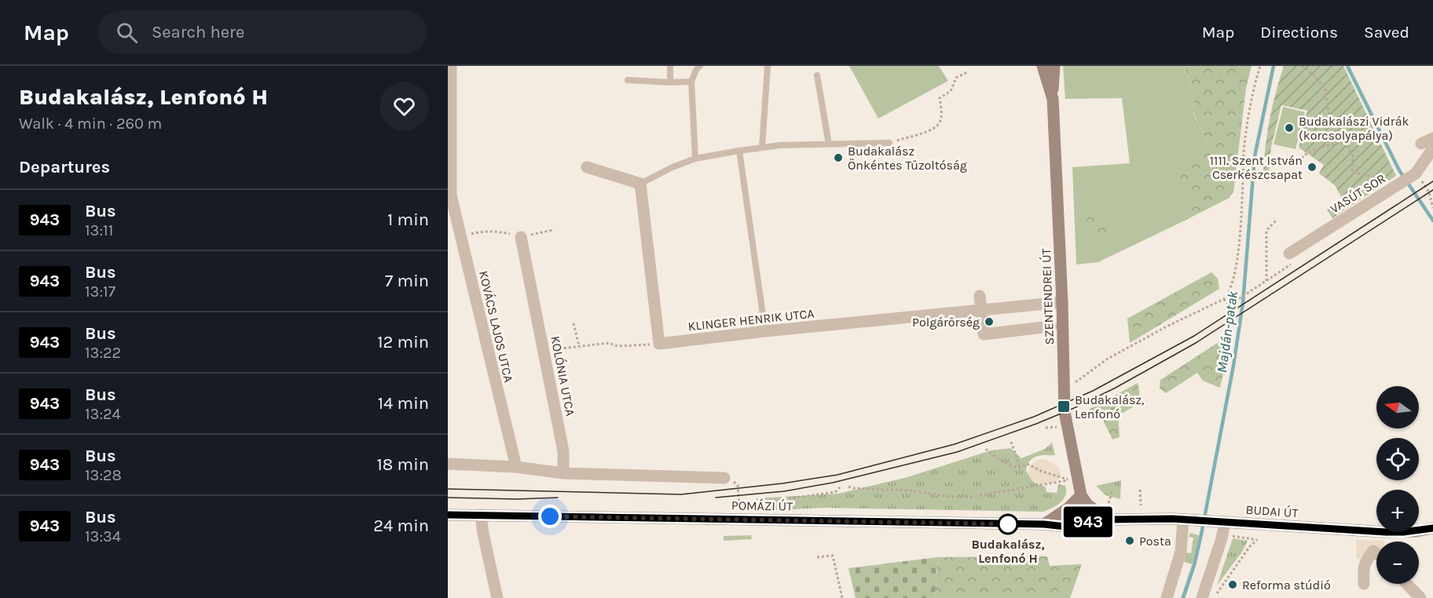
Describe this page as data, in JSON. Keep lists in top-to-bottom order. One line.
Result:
{"streets":{"main road":["SZENTENDREI ÚT","POMÁZI ÚT","BUDAI ÚT"],"street":["VASÚT SOR","KLINGER HENRIK UTCA","KOVÁCS LAJOS UTCA","KOLÓNIA UTCA"]},"crossings":[["SZENTENDREI ÚT","KLINGER HENRIK UTCA"],["POMÁZI ÚT","BUDAI ÚT"]],"water":["Majdán-patak"],"places":{"other":["Budakalászi Vidrák (korcsolyapálya)","Budakalász Önkéntes Tűzoltóság","1111. Szent István Cserkészcsapat","Polgárőrség","Budakalász, Lenfonó H","Posta","Reforma stúdió"],"transit":["Budakalász, Lenfonó"]},"lines":["bus line 943"],"north":"left","page":{"header":"Map","search":"Search here","nav":["Map","Directions","Saved"],"heading":[["Budakalász, Lenfonó H","Walk · 4 min · 260 m"],"Departures"],"on_map":"943","list":[{"mark":"943","name":"Bus","note":"13:11","value":"1 min"},{"mark":"943","name":"Bus","note":"13:17","value":"7 min"},{"mark":"943","name":"Bus","note":"13:22","value":"12 min"},{"mark":"943","name":"Bus","note":"13:24","value":"14 min"},{"mark":"943","name":"Bus","note":"13:28","value":"18 min"},{"mark":"943","name":"Bus","note":"13:34","value":"24 min"}],"map_buttons":["+","−"]}}
